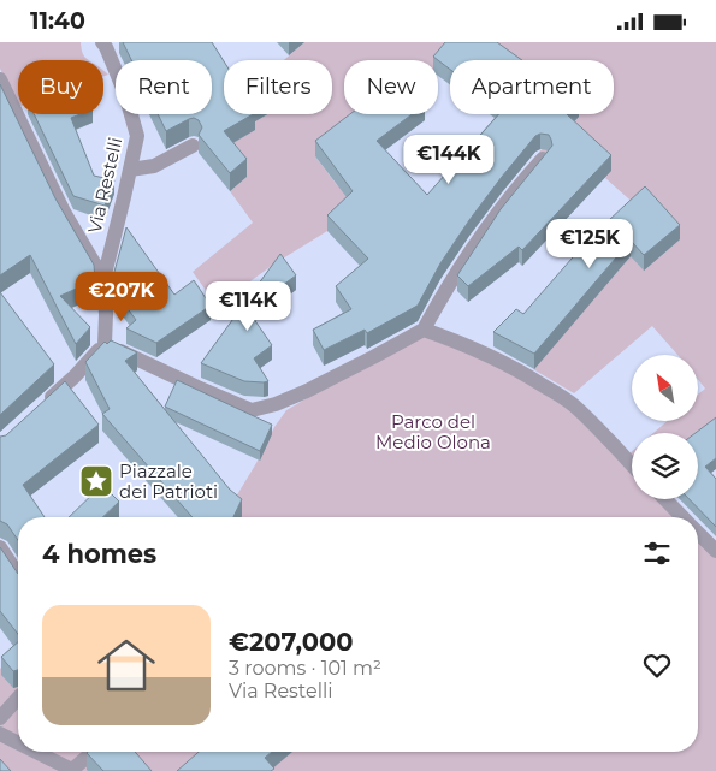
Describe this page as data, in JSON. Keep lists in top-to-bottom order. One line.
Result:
{"streets":{"street":["Via Restelli"]},"parks":["Parco del Medio Olona"],"places":{"place":["Piazzale dei Patrioti"]},"north":"top left","page":{"status":"11:40","chip":["Buy","Rent","Filters","New","Apartment"],"price":["€144K","€125K","€207K","€114K"],"heading":"4 homes","list":[{"name":"€207,000","note":"3 rooms · 101 m² · Via Restelli"}]}}
